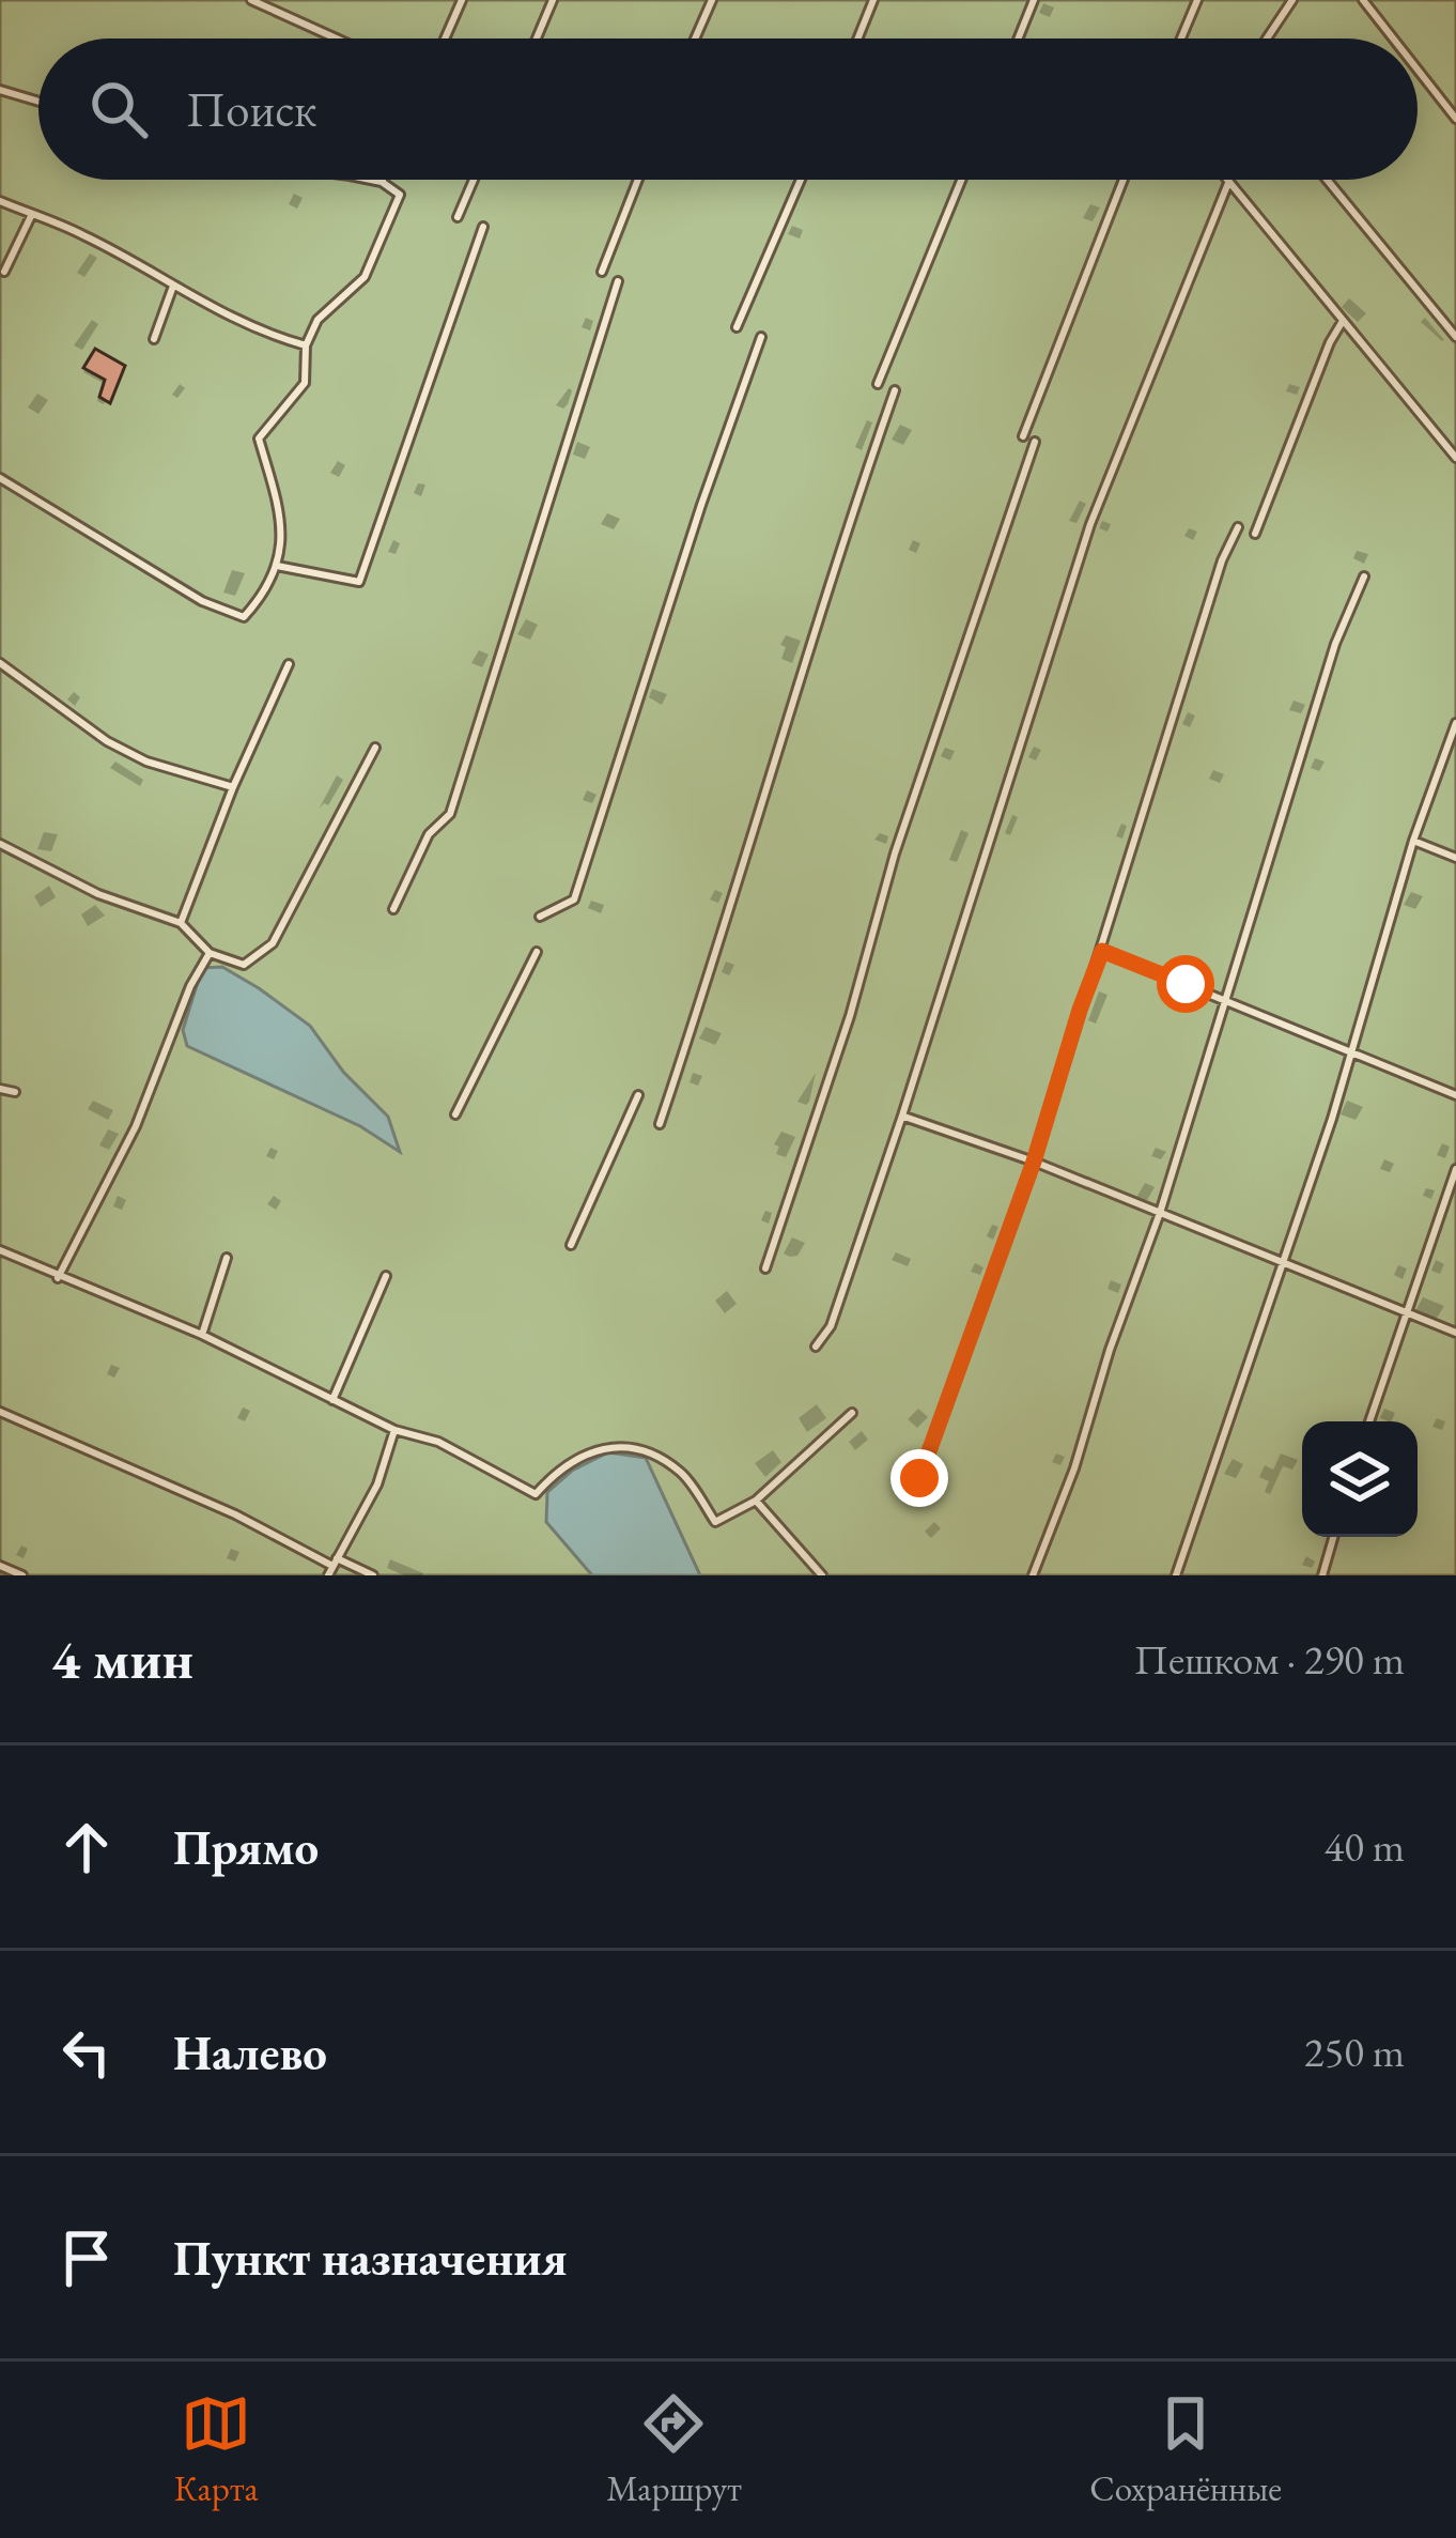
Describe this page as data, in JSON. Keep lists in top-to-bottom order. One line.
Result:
{"page":{"search":"Поиск","heading":["4 мин","Пешком · 290 m"],"list":[["Прямо","40 m"],["Налево","250 m"],"Пункт назначения"],"nav":["Карта","Маршрут","Сохранённые"]}}
